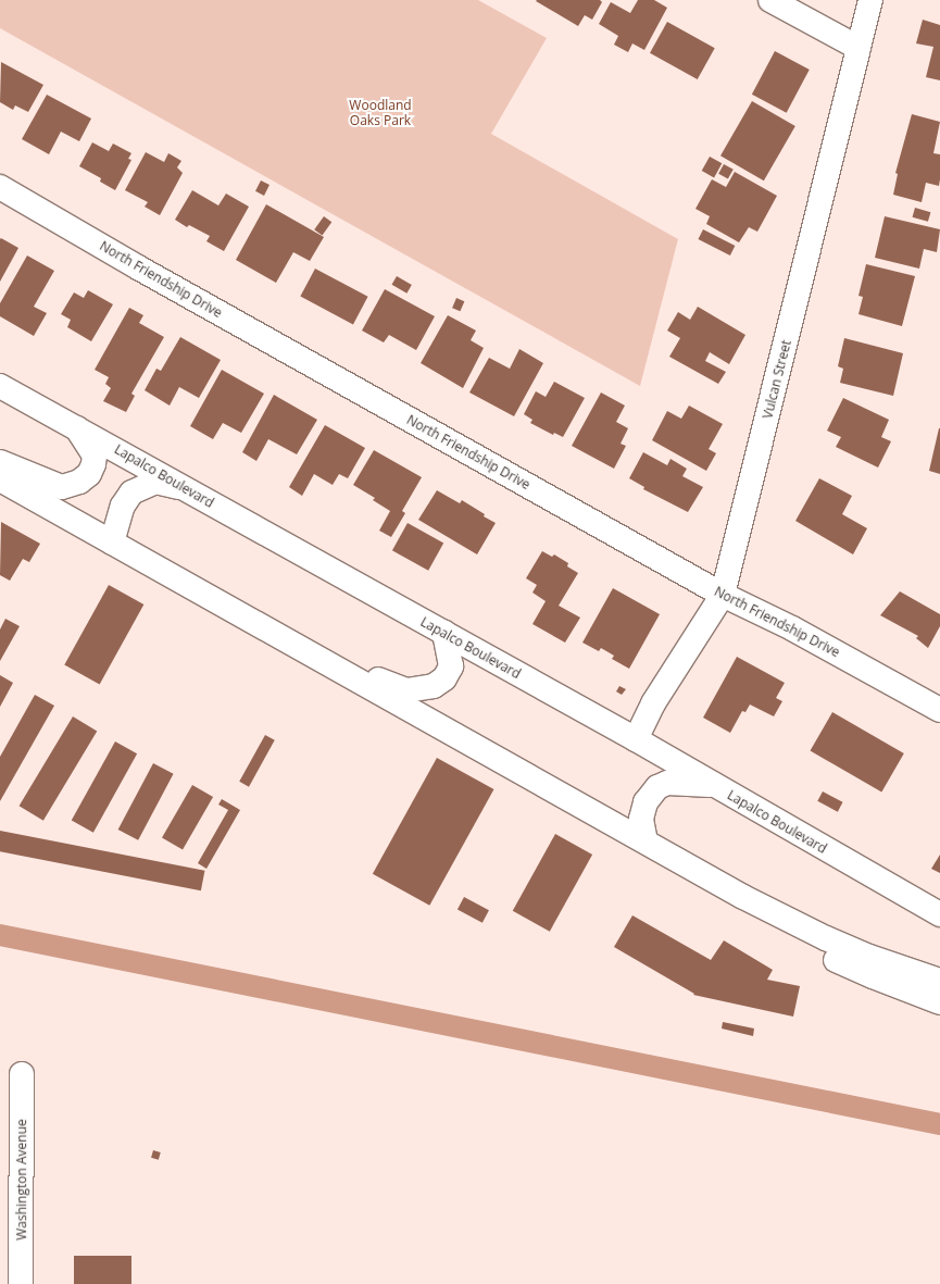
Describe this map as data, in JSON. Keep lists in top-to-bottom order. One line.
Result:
{"streets":{"main road":["North Friendship Drive","Vulcan Street","Lapalco Boulevard","Washington Avenue"]},"crossings":[["North Friendship Drive","Vulcan Street"],["Vulcan Street","Lapalco Boulevard"]],"parks":["Woodland Oaks Park"]}
